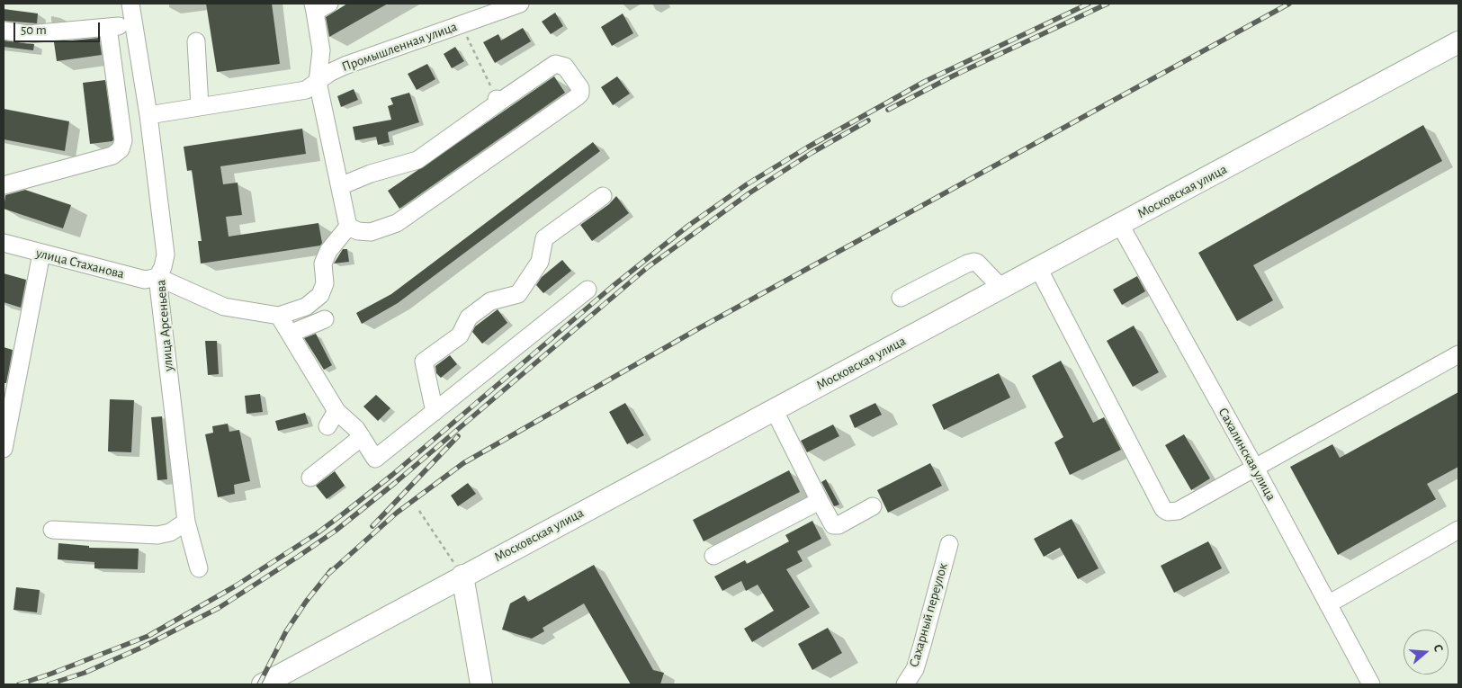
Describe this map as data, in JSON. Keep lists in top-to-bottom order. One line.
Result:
{"streets":{"main road":["Московская улица"],"street":["Промышленная улица","улица Стаханова","улица Арсеньева","Сахалинская улица","Сахарный переулок"]},"crossings":[["Промышленная улица","улица Арсеньева"],["Московская улица","Сахалинская улица"],["улица Стаханова","улица Арсеньева"]],"scale_bar":"50 m","north":"right"}
